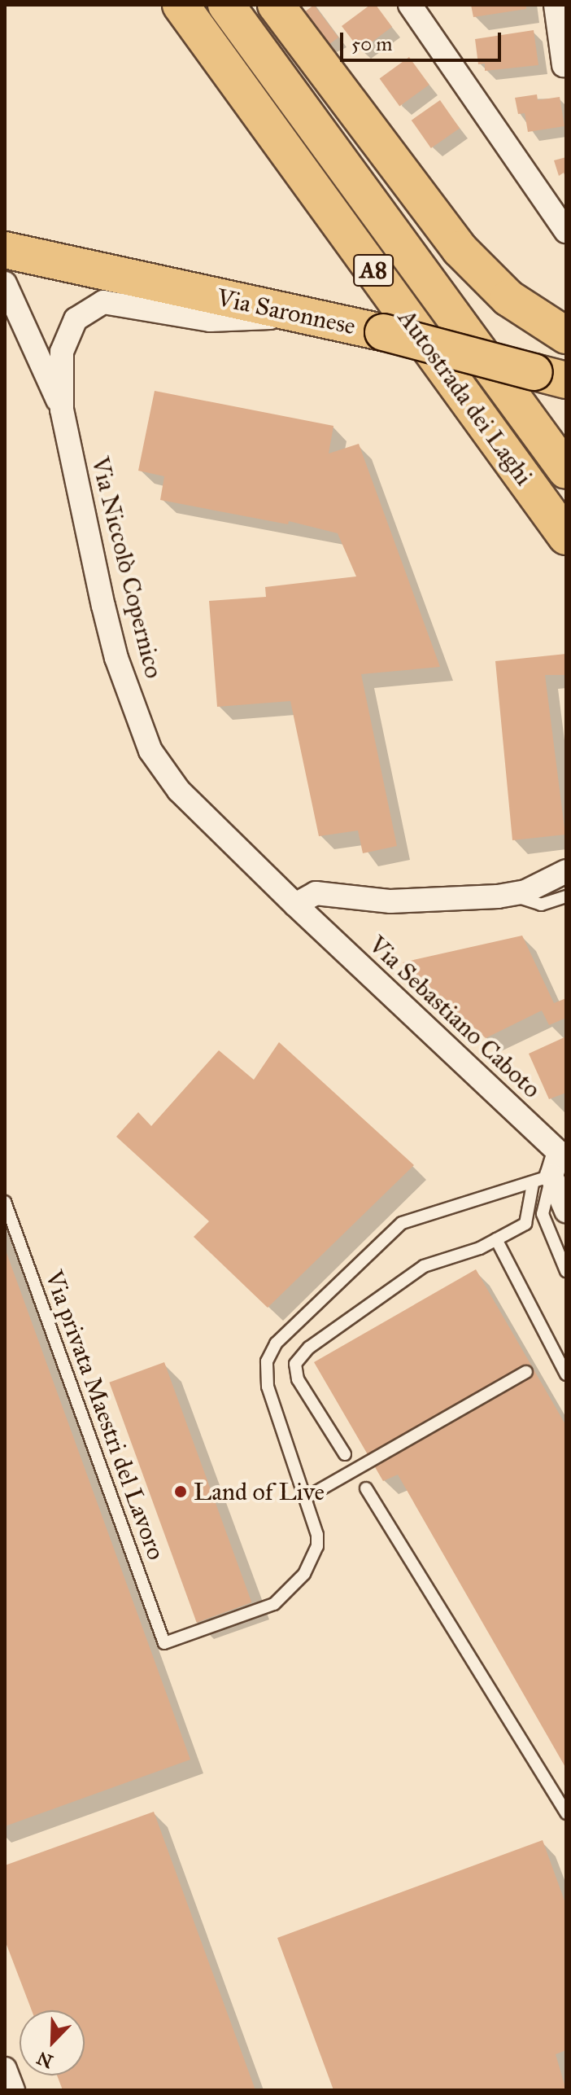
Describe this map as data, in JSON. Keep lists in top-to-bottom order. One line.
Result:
{"streets":{"main road":["A8","Via Saronnese","Autostrada dei Laghi"],"street":["Via Niccolò Copernico","Via Sebastiano Caboto"],"lane":["Via privata Maestri del Lavoro"]},"crossings":[["Via Saronnese","Via Niccolò Copernico"],["Via Niccolò Copernico","Via Sebastiano Caboto"]],"places":["Land of Live"],"scale_bar":"50 m","north":"bottom left"}
